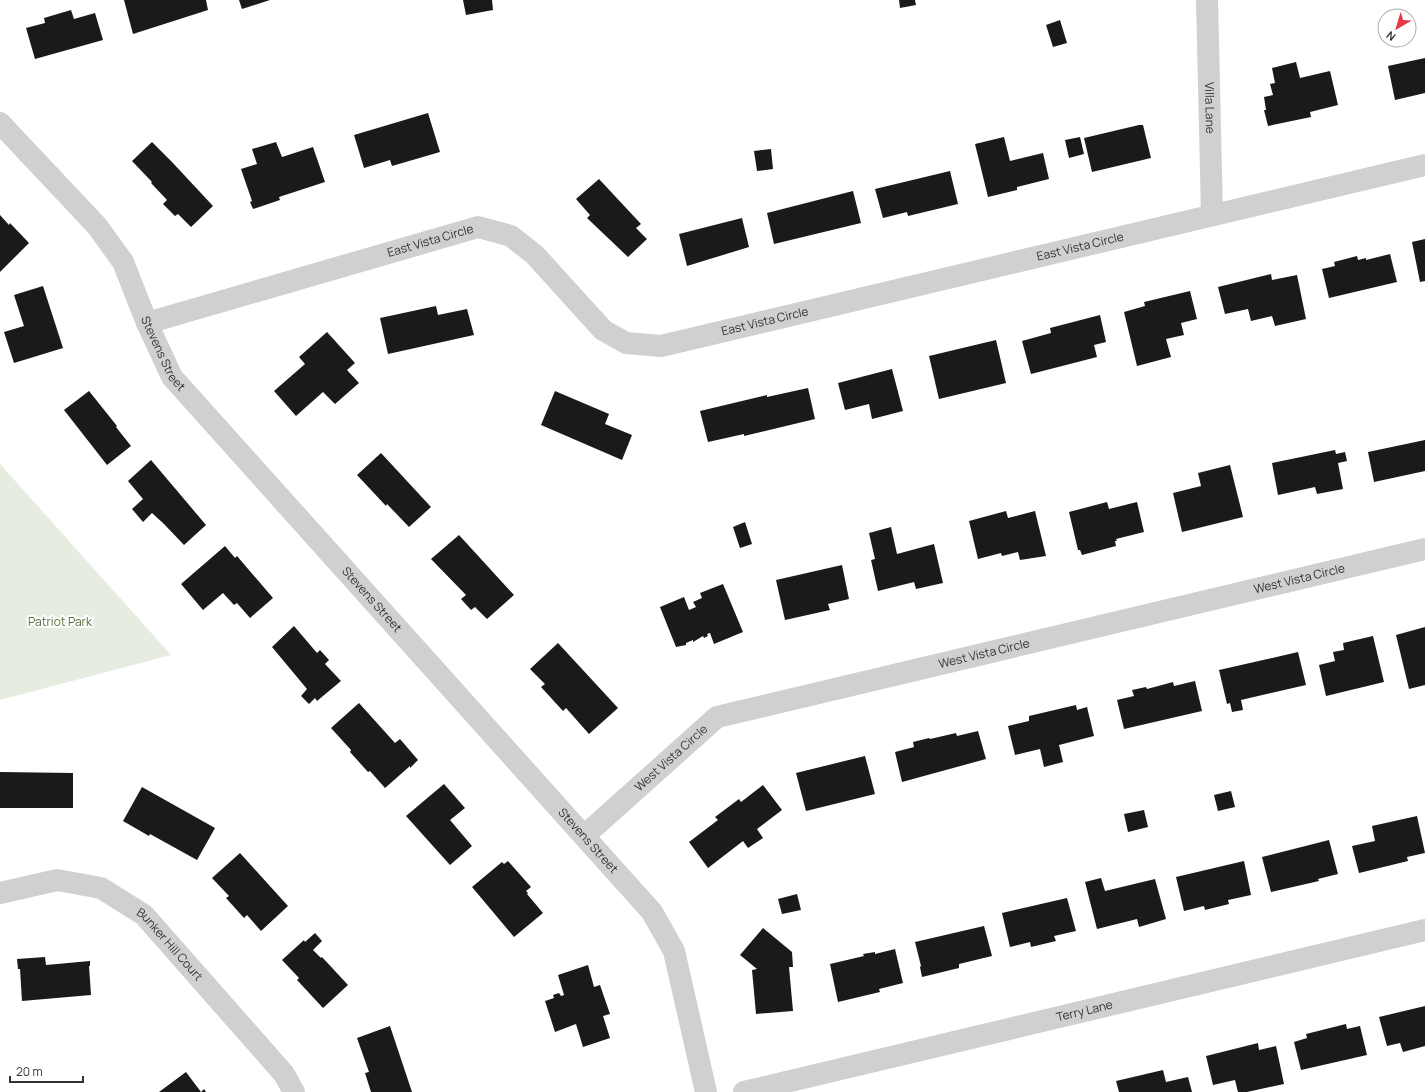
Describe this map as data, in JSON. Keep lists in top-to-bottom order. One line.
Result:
{"streets":{"street":["Villa Lane","East Vista Circle","Stevens Street","West Vista Circle","Bunker Hill Court","Terry Lane"]},"crossings":[["Villa Lane","East Vista Circle"],["East Vista Circle","Stevens Street"],["Stevens Street","West Vista Circle"]],"parks":["Patriot Park"],"scale_bar":"20 m","north":"bottom left"}
